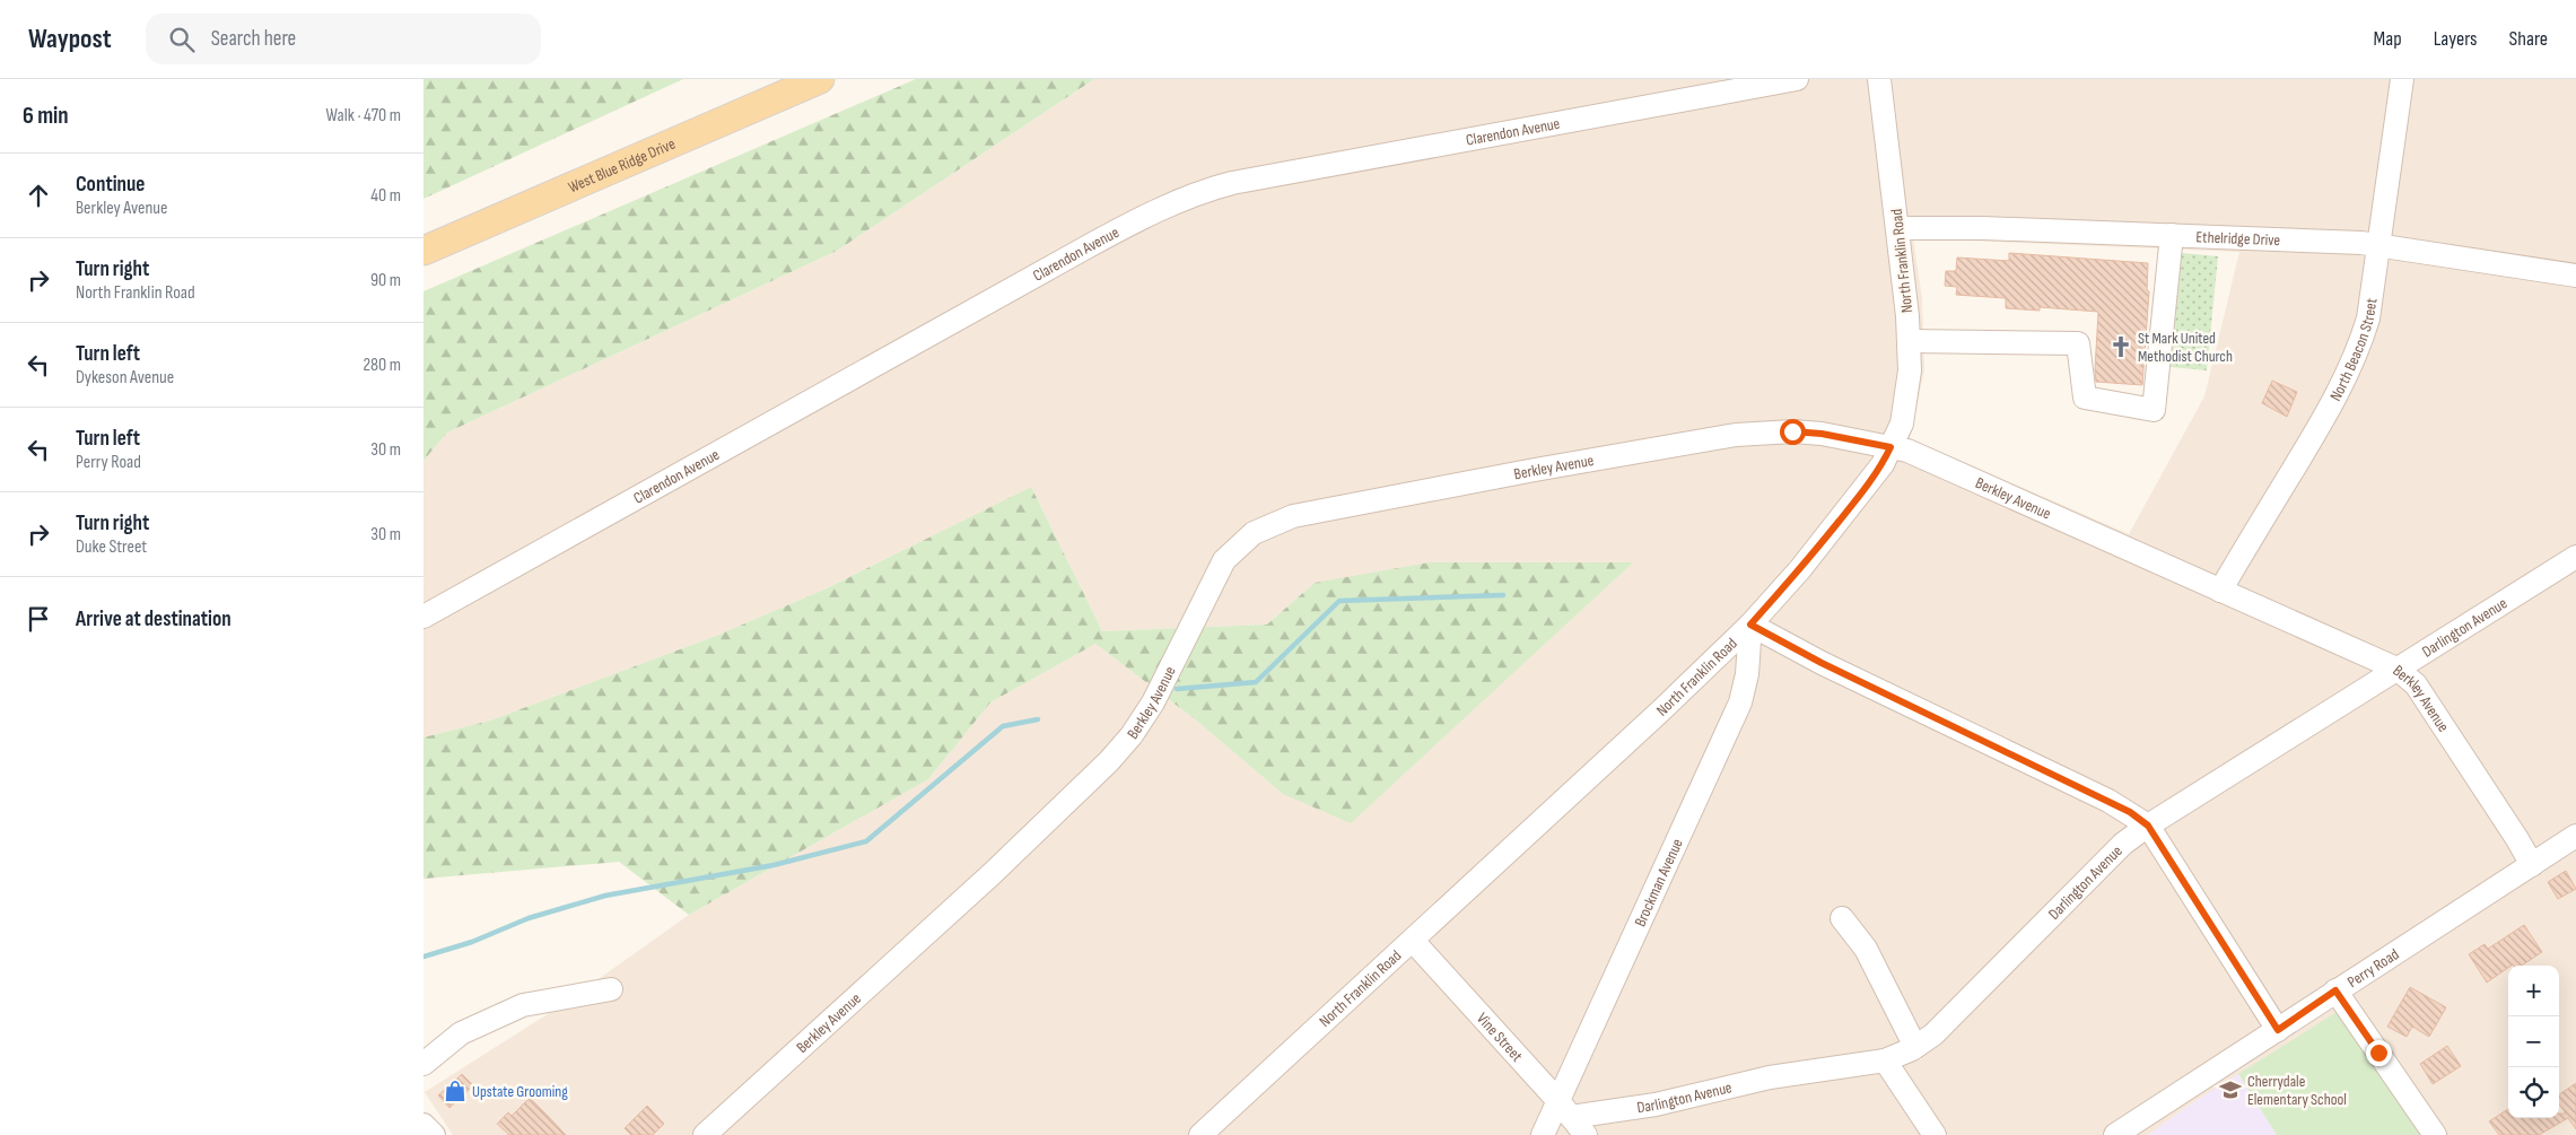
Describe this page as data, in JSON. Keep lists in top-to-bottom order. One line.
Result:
{"streets":{"main road":["West Blue Ridge Drive"],"street":["Clarendon Avenue","Ethelridge Drive","North Franklin Road","North Beacon Street","Berkley Avenue","Darlington Avenue","Brockman Avenue","Perry Road","Vine Street"]},"crossings":[["Ethelridge Drive","North Franklin Road"],["Ethelridge Drive","North Beacon Street"],["North Franklin Road","Berkley Avenue"],["North Franklin Road","Brockman Avenue"],["North Franklin Road","Vine Street"],["North Beacon Street","Berkley Avenue"],["Berkley Avenue","Darlington Avenue"],["Berkley Avenue","Perry Road"],["Darlington Avenue","Brockman Avenue"],["Darlington Avenue","Vine Street"],["Brockman Avenue","Vine Street"]],"places":{"church":["St Mark United Methodist Church"],"school or university":["Cherrydale Elementary School"],"shop":["Upstate Grooming"]},"page":{"header":"Waypost","search":"Search here","nav":["Map","Layers","Share"],"heading":["6 min","Walk · 470 m"],"list":[["Continue","Berkley Avenue","40 m"],["Turn right","North Franklin Road","90 m"],["Turn left","Dykeson Avenue","280 m"],["Turn left","Perry Road","30 m"],["Turn right","Duke Street","30 m"],"Arrive at destination"],"map_buttons":["+","−"]}}
